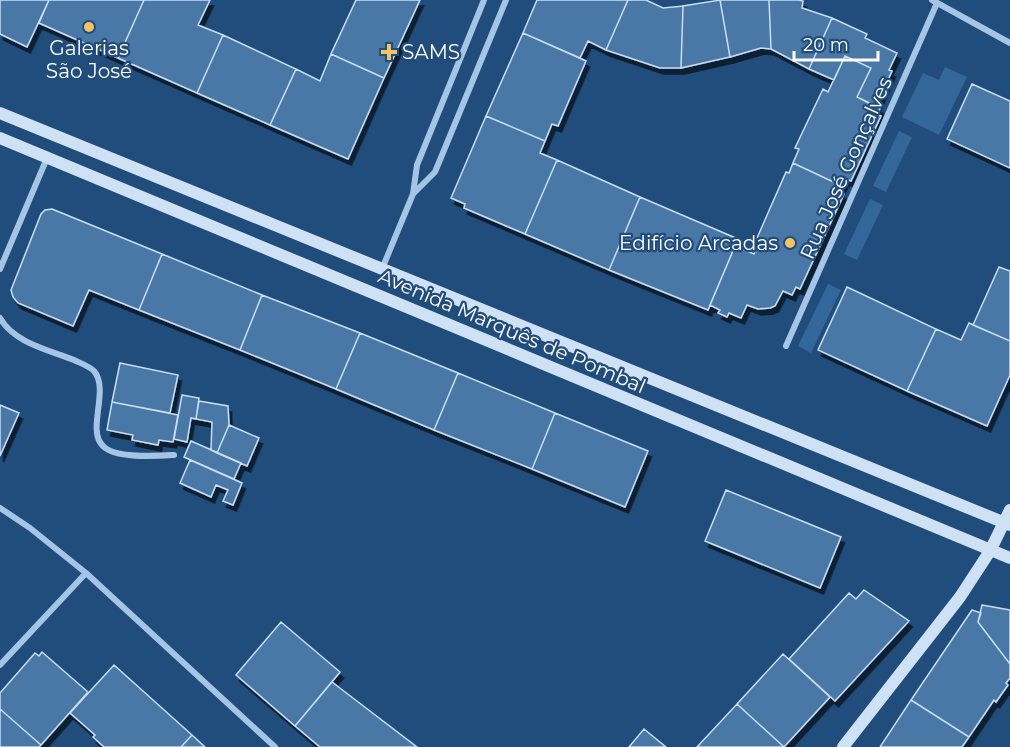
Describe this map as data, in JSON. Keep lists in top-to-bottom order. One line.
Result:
{"streets":{"main road":["Avenida Marquês de Pombal"],"street":["Rua José Gonçalves"]},"places":{"other":["Galerias São José","Edifício Arcadas"],"health":["SAMS"]},"scale_bar":"20 m"}
